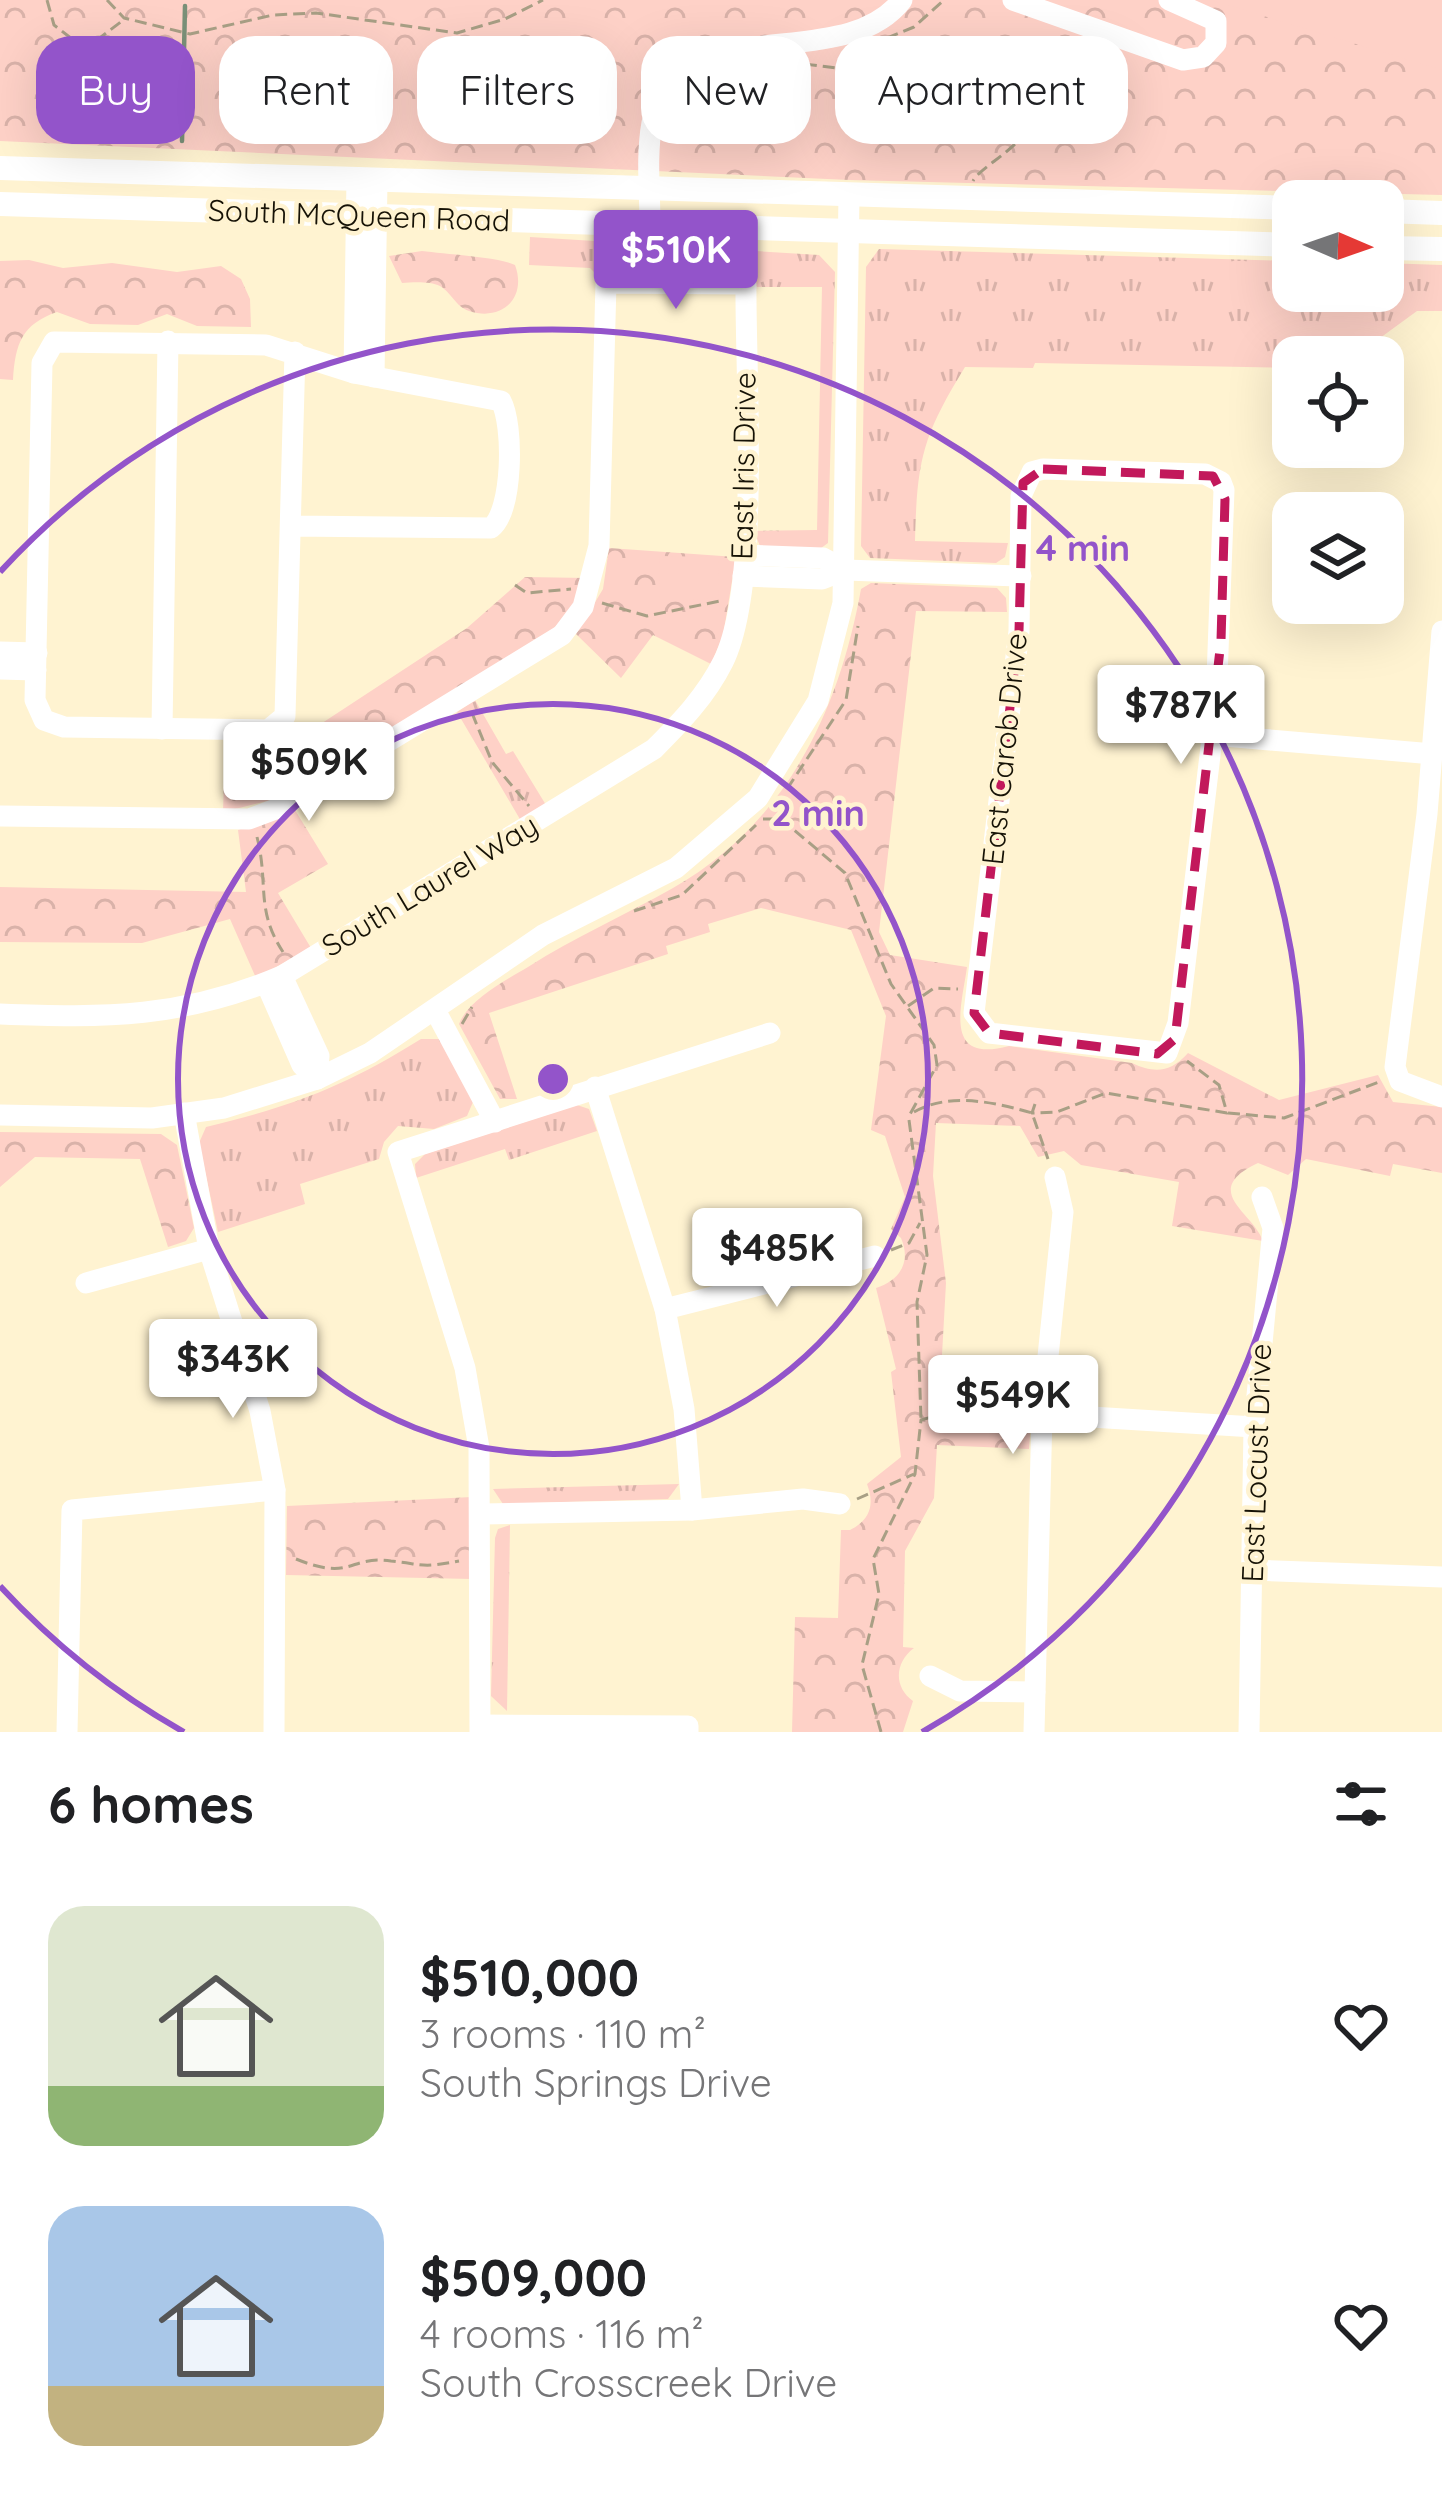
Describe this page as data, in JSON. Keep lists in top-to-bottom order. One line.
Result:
{"streets":{"main road":["South McQueen Road"],"street":["East Iris Drive","East Carob Drive","South Laurel Way","East Locust Drive"]},"crossings":[["East Iris Drive","South Laurel Way"]],"north":"right","page":{"chip":["Buy","Rent","Filters","New","Apartment"],"price":["$510K","$787K","$509K","$485K","$343K","$549K"],"heading":"6 homes","list":[{"name":"$510,000","note":"3 rooms · 110 m² · South Springs Drive"},{"name":"$509,000","note":"4 rooms · 116 m² · South Crosscreek Drive"}]},"rings":["4 min","2 min"]}
